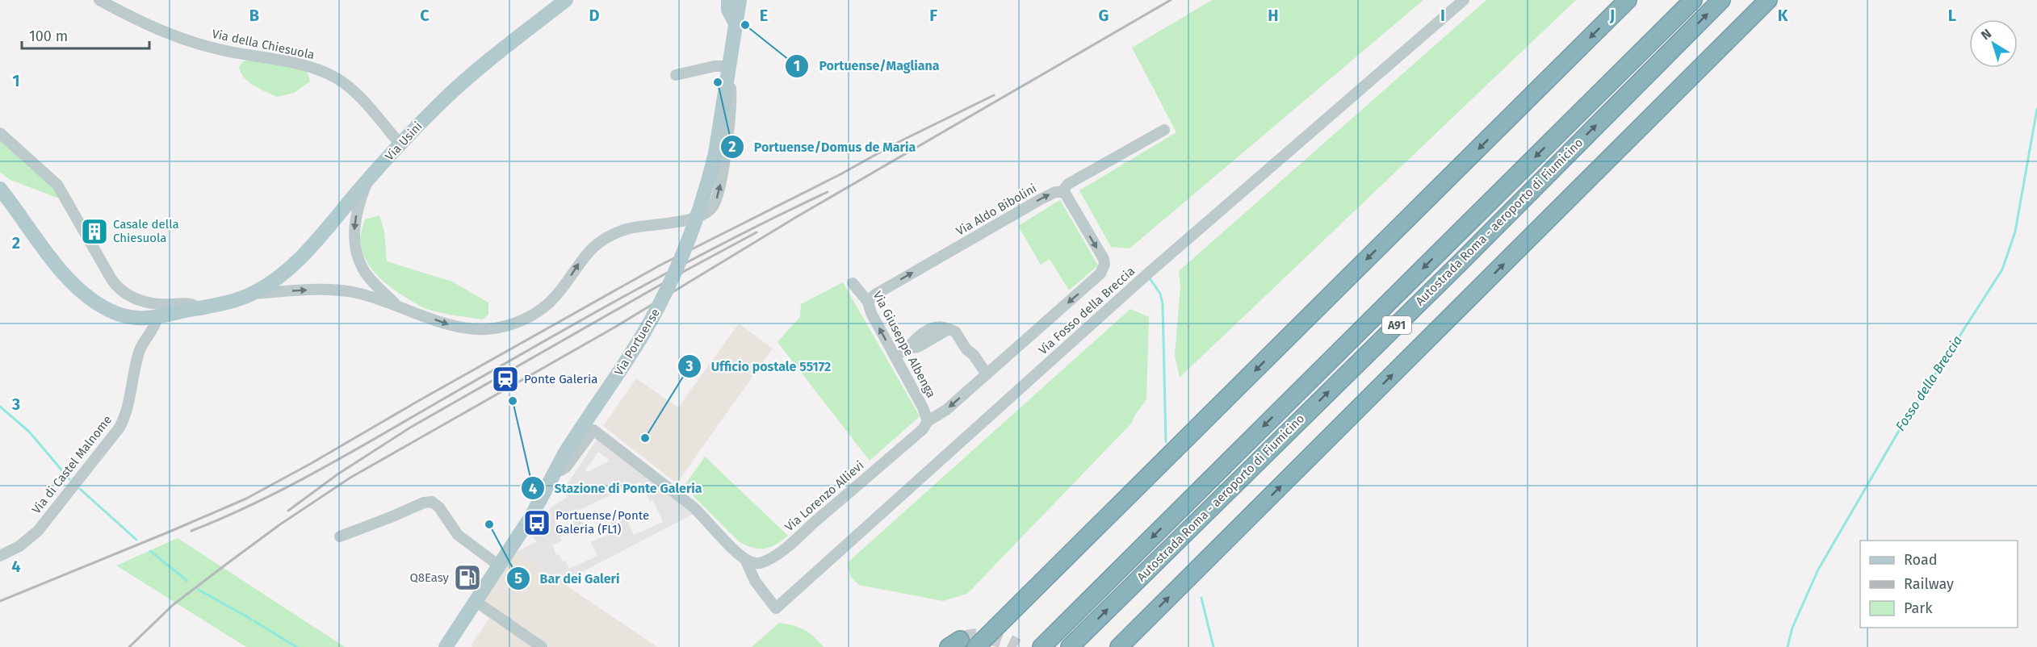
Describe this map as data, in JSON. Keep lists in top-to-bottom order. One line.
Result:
{"streets":{"highway":["Autostrada Roma - aeroporto di Fiumicino","A91"],"main road":["Via Usini","Via Portuense"],"street":["Via della Chiesuola","Via Aldo Bibolini","Via Fosso della Breccia","Via Giuseppe Albenga","Via di Castel Malnome","Via Lorenzo Allievi"]},"crossings":[["Via della Chiesuola","Via Usini"],["Via Aldo Bibolini","Via Giuseppe Albenga"],["Via Aldo Bibolini","Via Lorenzo Allievi"],["Via Fosso della Breccia","Via Lorenzo Allievi"],["Via Giuseppe Albenga","Via Lorenzo Allievi"]],"one_way":["Via Aldo Bibolini","Via Giuseppe Albenga","Via Lorenzo Allievi"],"water":["Fosso della Breccia"],"places":{"other":["Portuense/Magliana","Portuense/Domus de Maria","Stazione di Ponte Galeria","Ufficio postale 55172","Bar dei Galeri"],"building":["Casale della Chiesuola"],"station":["Ponte Galeria"],"bus stop":["Portuense/Ponte Galeria (FL1)"],"fuel station":["Q8Easy"]},"legend":["Road","Railway","Park"],"scale_bar":"100 m","north":"top left","grid":{"columns":["B","C","D","E","F","G","H","I","J","K","L"],"rows":["1","2","3","4"]}}
